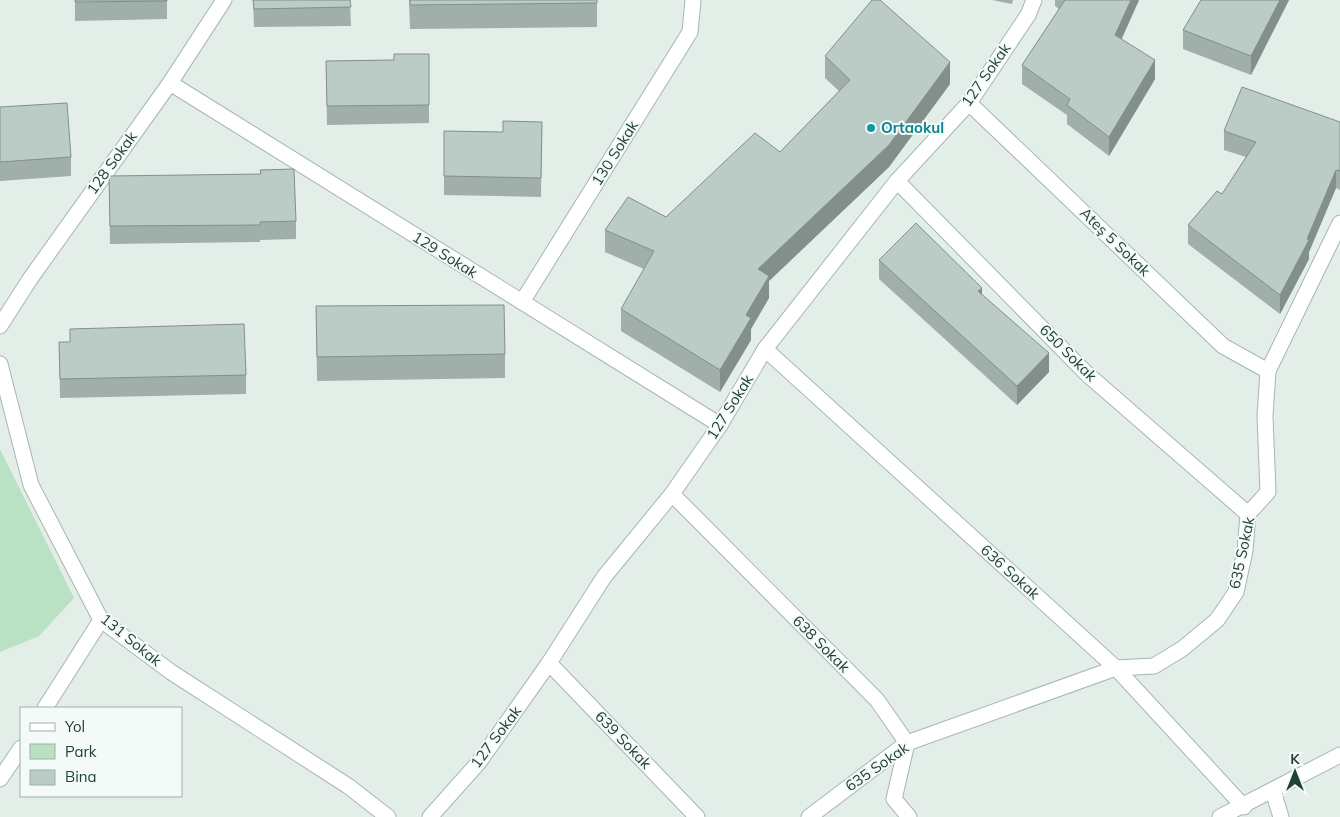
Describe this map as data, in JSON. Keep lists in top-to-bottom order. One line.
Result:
{"streets":{"street":["127 Sokak","130 Sokak","128 Sokak","Ateş 5 Sokak","129 Sokak","650 Sokak","635 Sokak","636 Sokak","131 Sokak","638 Sokak","639 Sokak"]},"crossings":[["127 Sokak","Ateş 5 Sokak"],["127 Sokak","129 Sokak"],["127 Sokak","650 Sokak"],["127 Sokak","636 Sokak"],["127 Sokak","638 Sokak"],["127 Sokak","639 Sokak"],["130 Sokak","129 Sokak"],["128 Sokak","129 Sokak"],["Ateş 5 Sokak","635 Sokak"],["650 Sokak","635 Sokak"],["635 Sokak","636 Sokak"],["635 Sokak","638 Sokak"]],"places":["Ortaokul"],"legend":["Yol","Park","Bina"],"north":"top"}
